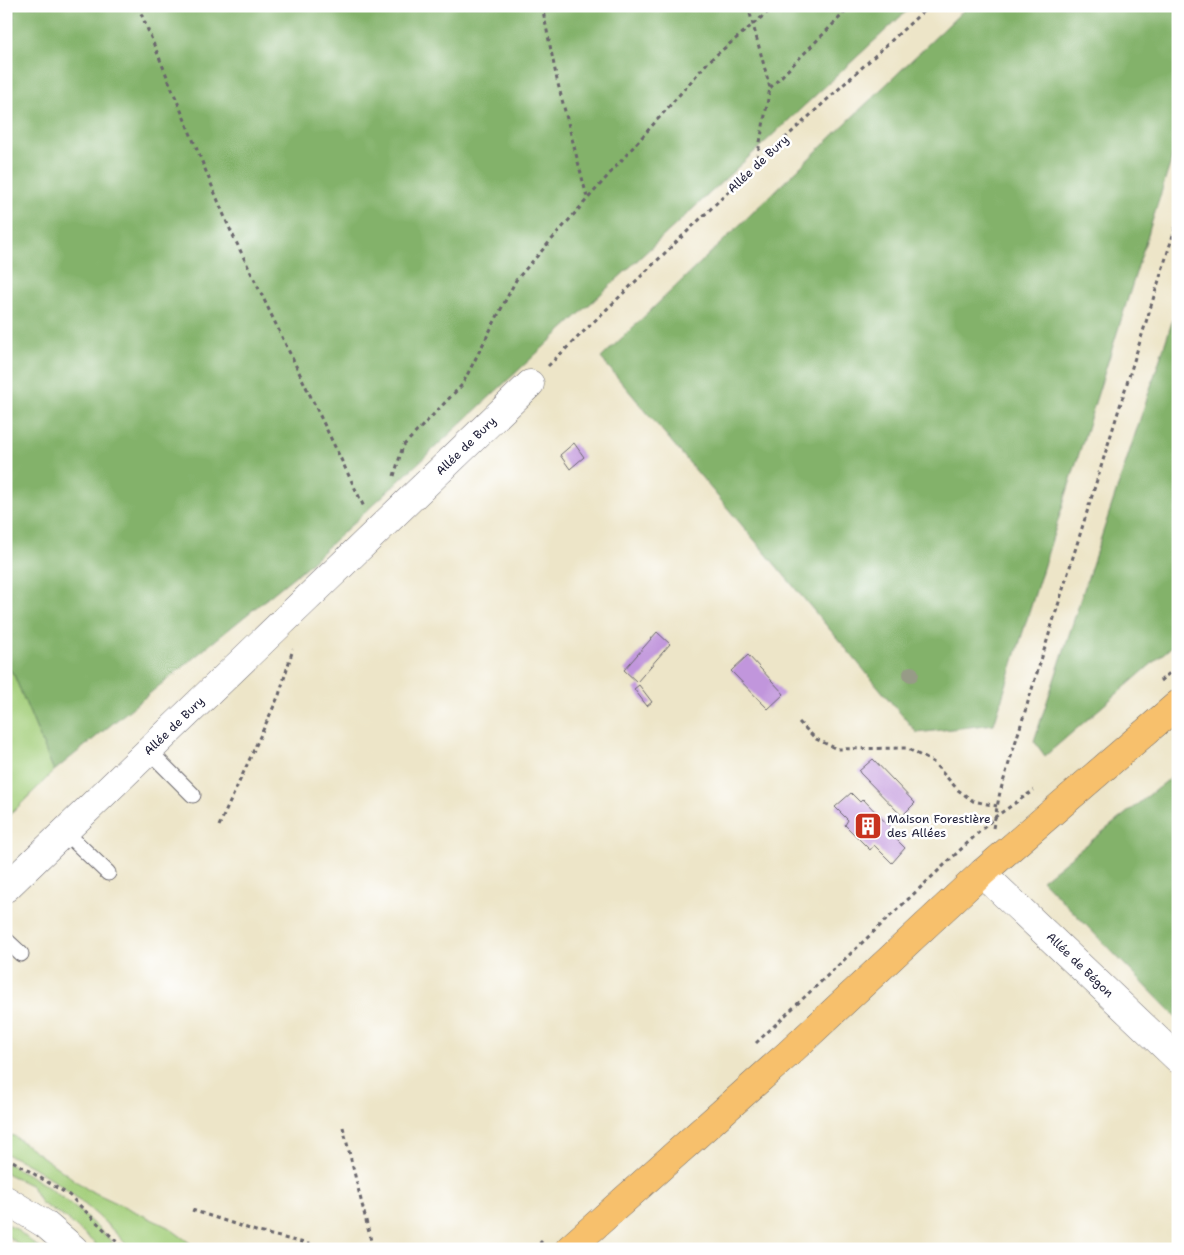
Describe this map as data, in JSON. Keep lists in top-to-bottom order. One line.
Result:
{"streets":{"street":["Allée de Bury","Allée de Bégon"]},"places":{"building":["Maison Forestière des Allées"]}}
